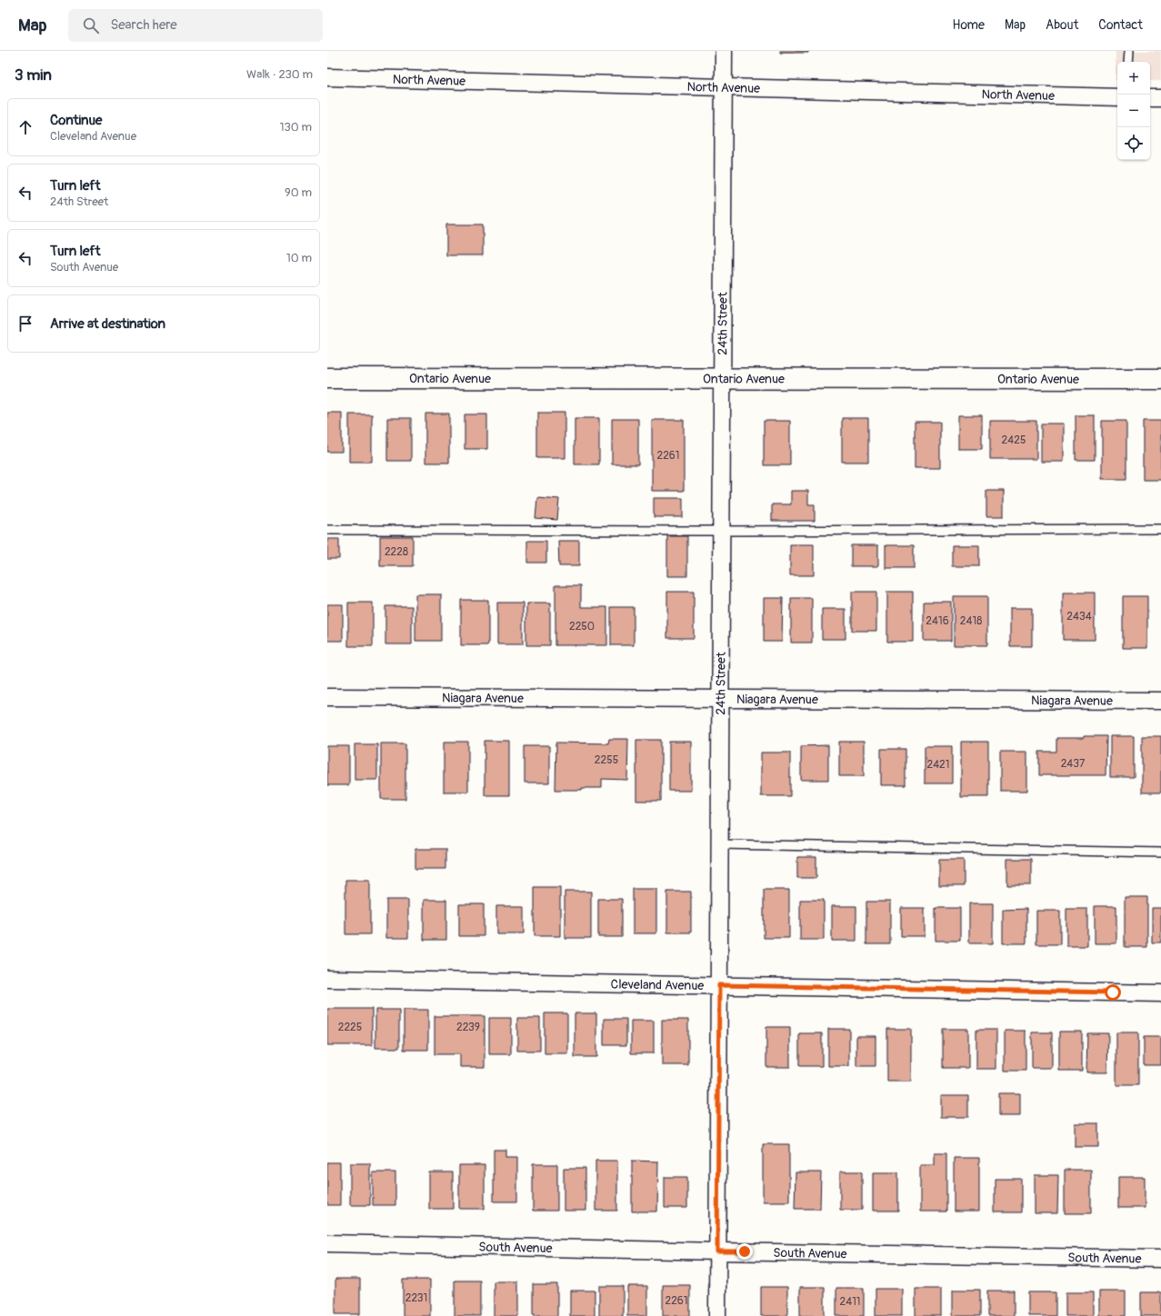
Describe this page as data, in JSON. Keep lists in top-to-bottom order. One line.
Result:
{"streets":{"main road":["Ontario Avenue"],"street":["North Avenue","24th Street","Niagara Avenue","Cleveland Avenue","South Avenue"]},"crossings":[["North Avenue","24th Street"],["24th Street","Ontario Avenue"],["24th Street","Niagara Avenue"],["24th Street","Cleveland Avenue"],["24th Street","South Avenue"]],"house_numbers":["2425","2261","2228","2434","2416","2418","2250","2255","2437","2421","2225","2239","2231","2261","2411"],"page":{"header":"Map","search":"Search here","nav":["Home","Map","About","Contact"],"heading":["3 min","Walk · 230 m"],"map_buttons":["+","−"],"list":[["Continue","Cleveland Avenue","130 m"],["Turn left","24th Street","90 m"],["Turn left","South Avenue","10 m"],"Arrive at destination"]}}
